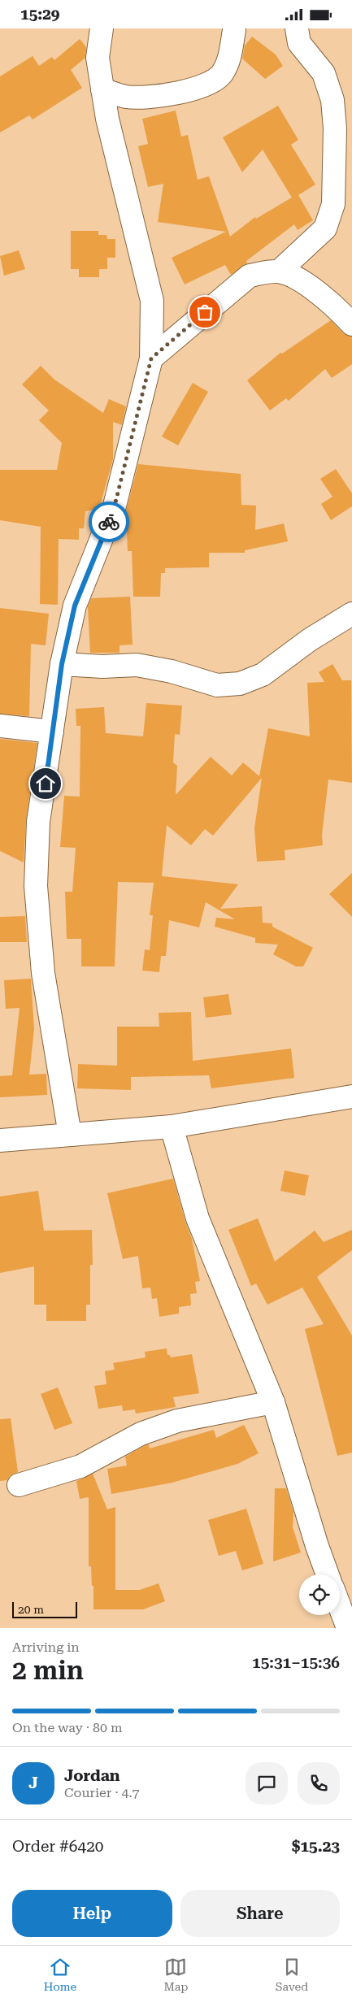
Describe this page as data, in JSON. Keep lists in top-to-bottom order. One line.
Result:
{"scale_bar":"20 m","page":{"status":"15:29","scale":"20 m","heading":["2 min","Arriving in","15:31–15:36"],"panel":["Jordan","Courier · 4.7","Order #6420","$15.23"],"bar":"On the way · 80 m","round":"J","buttons":["Help","Share"],"tabs":["Home","Map","Saved"]}}
